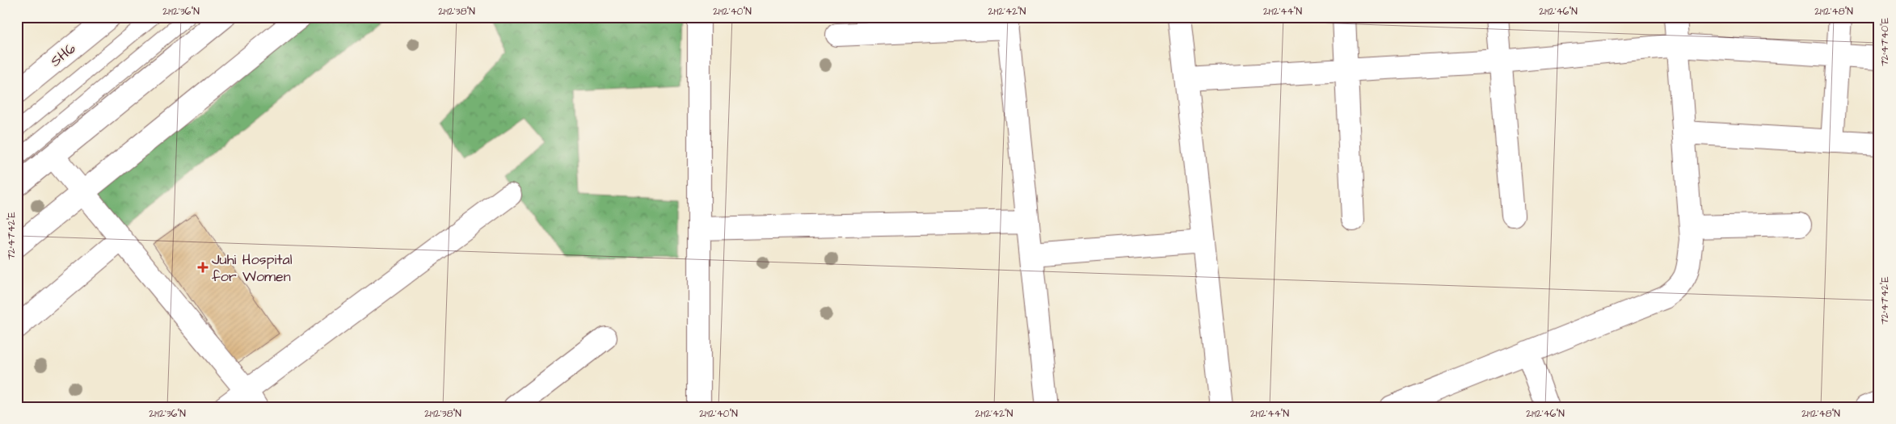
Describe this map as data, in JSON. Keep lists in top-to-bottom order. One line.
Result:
{"streets":{"street":["SH6"]},"places":{"health":["Juhi Hospital for Women"]},"coordinates":["21°12'36\"N","21°12'38\"N","21°12'40\"N","21°12'42\"N","21°12'44\"N","21°12'46\"N","21°12'48\"N","72°47'40\"E","72°47'42\"E"]}
